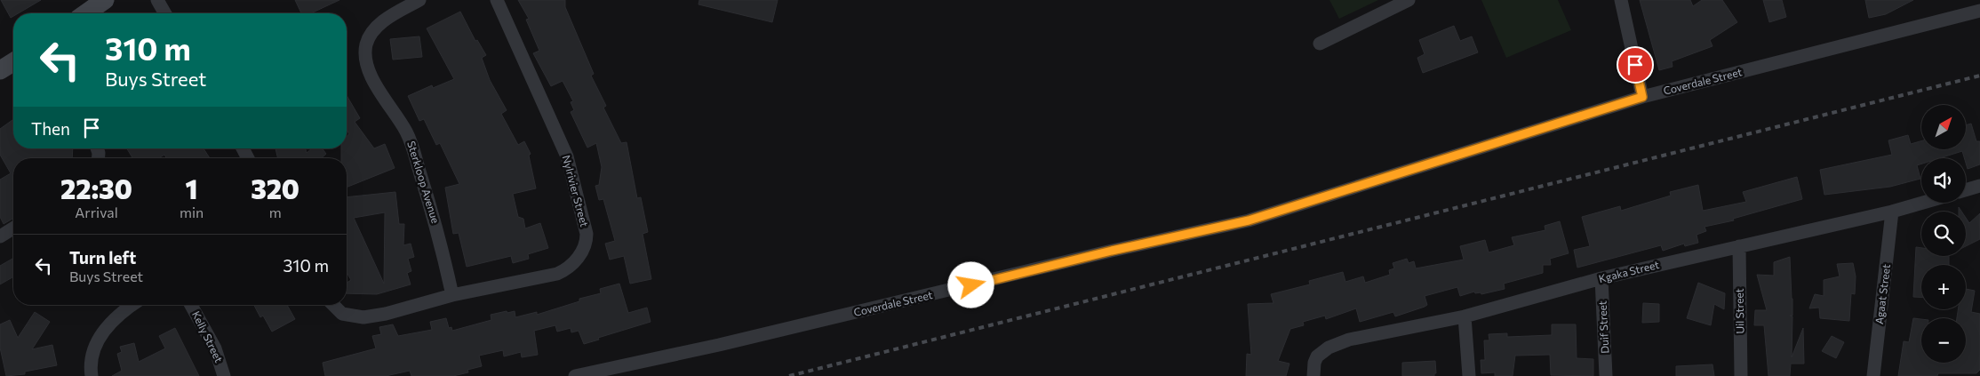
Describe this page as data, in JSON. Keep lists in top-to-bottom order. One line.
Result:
{"streets":{"street":["Coverdale Street","Sterkloop Avenue","Nylrivier Street","Kgaka Street","Agaat Street","Uil Street","Duif Street","Kelly Street"]},"crossings":[["Sterkloop Avenue","Nylrivier Street"],["Kgaka Street","Agaat Street"],["Kgaka Street","Uil Street"],["Kgaka Street","Duif Street"]],"north":"top right","page":{"turn":["310 m","Buys Street"],"map_buttons":["+","−"],"then":"Then","eta":["22:30","Arrival","1","min","320","m"],"list":[{"name":"Turn left","note":"Buys Street","value":"310 m"}]}}
